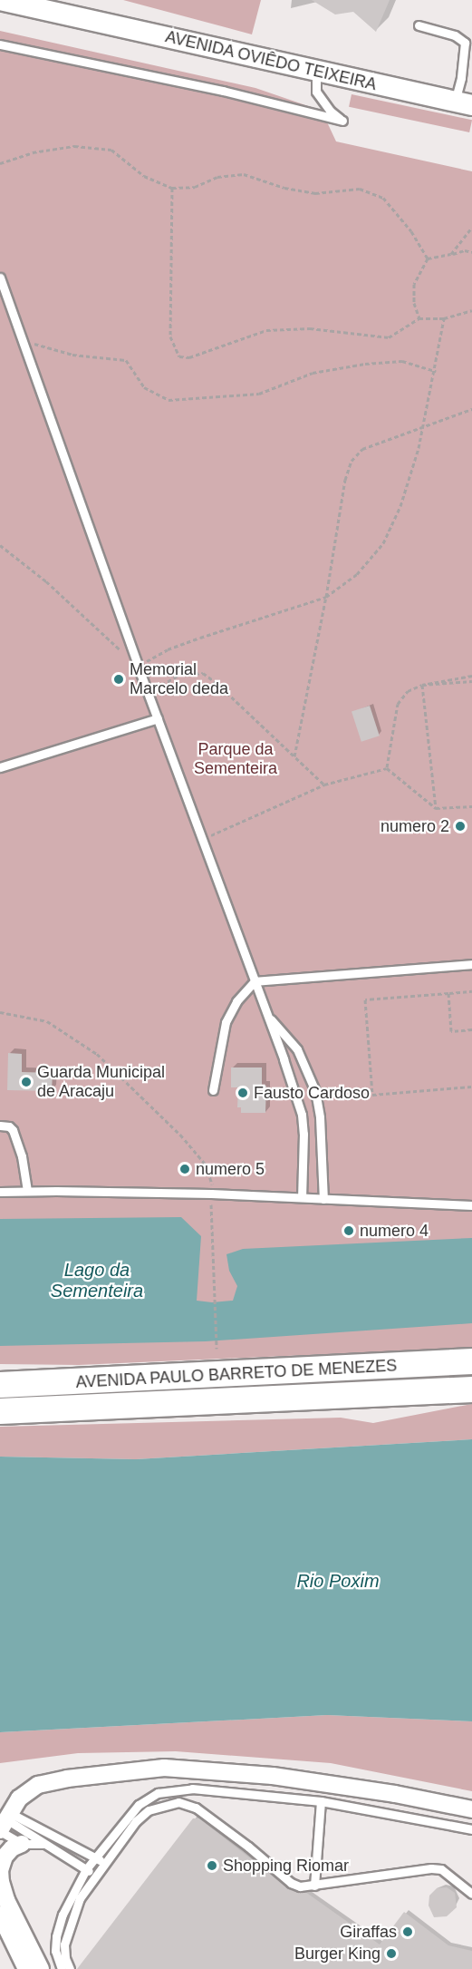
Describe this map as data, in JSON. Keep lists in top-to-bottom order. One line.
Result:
{"streets":{"main road":["AVENIDA PAULO BARRETO DE MENEZES"],"street":["AVENIDA OVIÊDO TEIXEIRA"]},"water":["Lago da Sementeira","Rio Poxim"],"parks":["Parque da Sementeira"],"places":["Memorial Marcelo deda","numero 2","Guarda Municipal de Aracaju","Fausto Cardoso","numero 5","numero 4","Shopping Riomar","Giraffas","Burger King"]}
